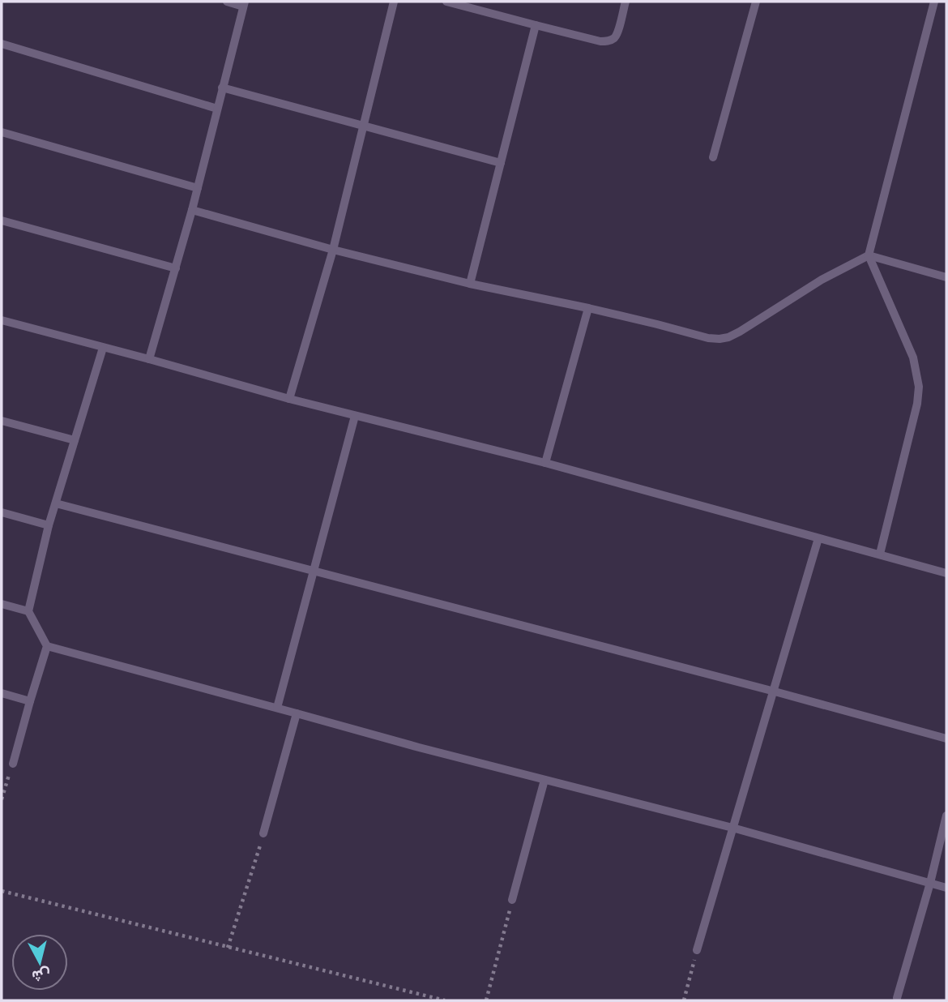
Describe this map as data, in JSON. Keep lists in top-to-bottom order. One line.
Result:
{"north":"bottom"}
